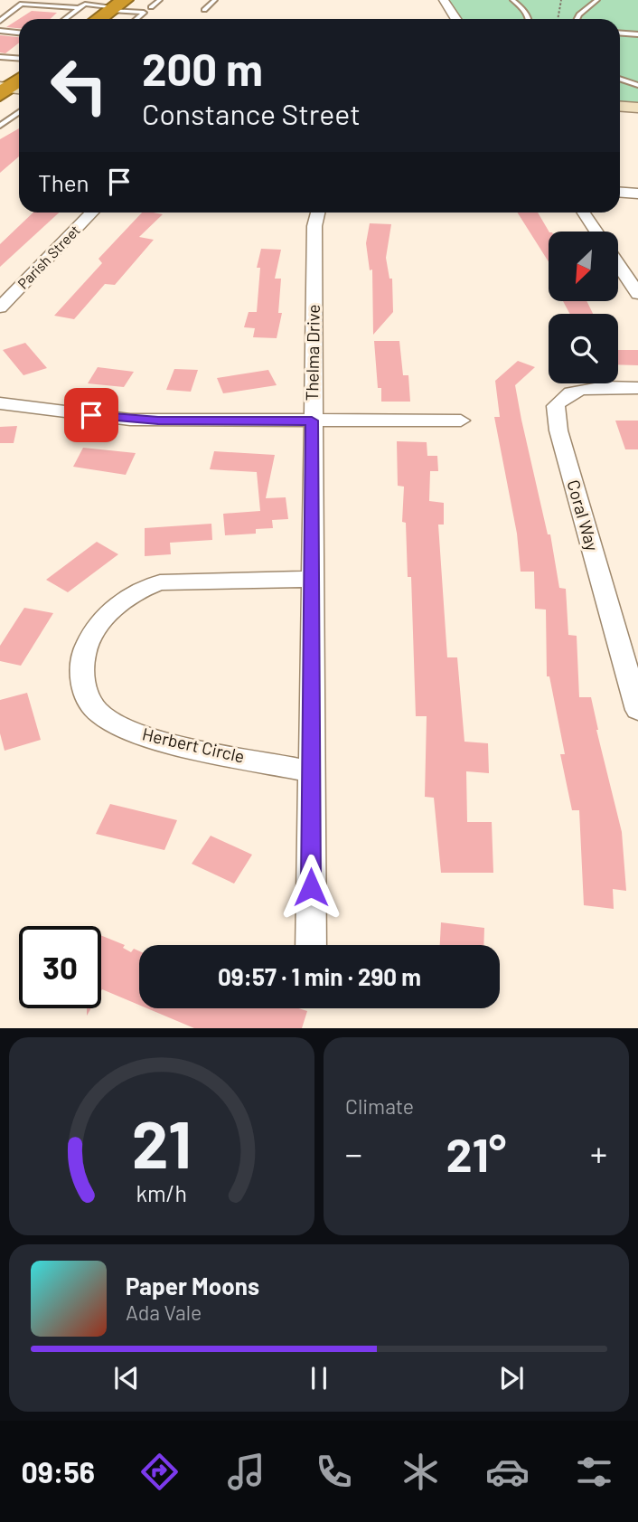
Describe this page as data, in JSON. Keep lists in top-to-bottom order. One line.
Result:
{"streets":{"street":["Parish Street","Thelma Drive","Coral Way","Herbert Circle"]},"crossings":[["Thelma Drive","Herbert Circle"]],"north":"bottom left","page":{"turn":["200 m","Constance Street"],"then":"Then","limit":"30","trip":"09:57 · 1 min · 290 m","tile":"Climate","heat":["−","21°","+"],"song":["Paper Moons","Ada Vale"],"tabs":"09:56","gauge":["21","km/h"]}}
